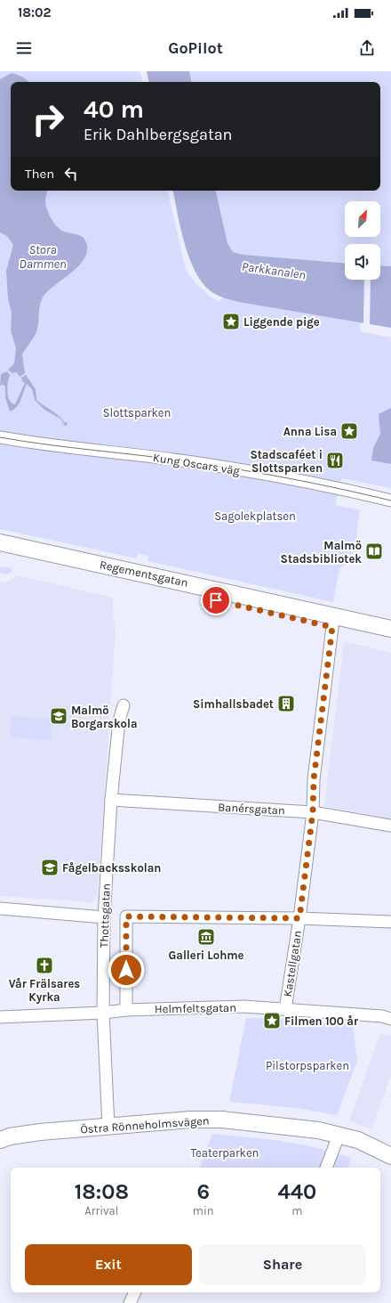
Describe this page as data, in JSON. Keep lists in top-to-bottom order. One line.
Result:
{"streets":{"main road":["Regementsgatan","Östra Rönneholmsvägen"],"street":["Kung Oscars väg","Banérsgatan","Thottsgatan","Kastellgatan","Helmfeltsgatan"]},"crossings":[["Regementsgatan","Kastellgatan"],["Banérsgatan","Thottsgatan"],["Banérsgatan","Kastellgatan"],["Thottsgatan","Kastellgatan"],["Thottsgatan","Helmfeltsgatan"],["Thottsgatan","Östra Rönneholmsvägen"],["Kastellgatan","Helmfeltsgatan"]],"water":["Stora Dammen","Parkkanalen"],"parks":["Slottsparken","Sagolekplatsen","Pilstorpsparken","Teaterparken"],"places":{"place":["Liggende pige","Anna Lisa","Filmen 100 år"],"restaurant":["Stadscaféet i Slottsparken"],"library":["Malmö Stadsbibliotek"],"building":["Simhallsbadet"],"school or university":["Malmö Borgarskola","Fågelbacksskolan"],"museum":["Galleri Lohme"],"church":["Vår Frälsares Kyrka"]},"north":"top right","page":{"status":"18:02","header":"GoPilot","turn":["40 m","Erik Dahlbergsgatan"],"then":"Then","eta":["18:08","Arrival","6","min","440","m"],"buttons":["Exit","Share"]}}
